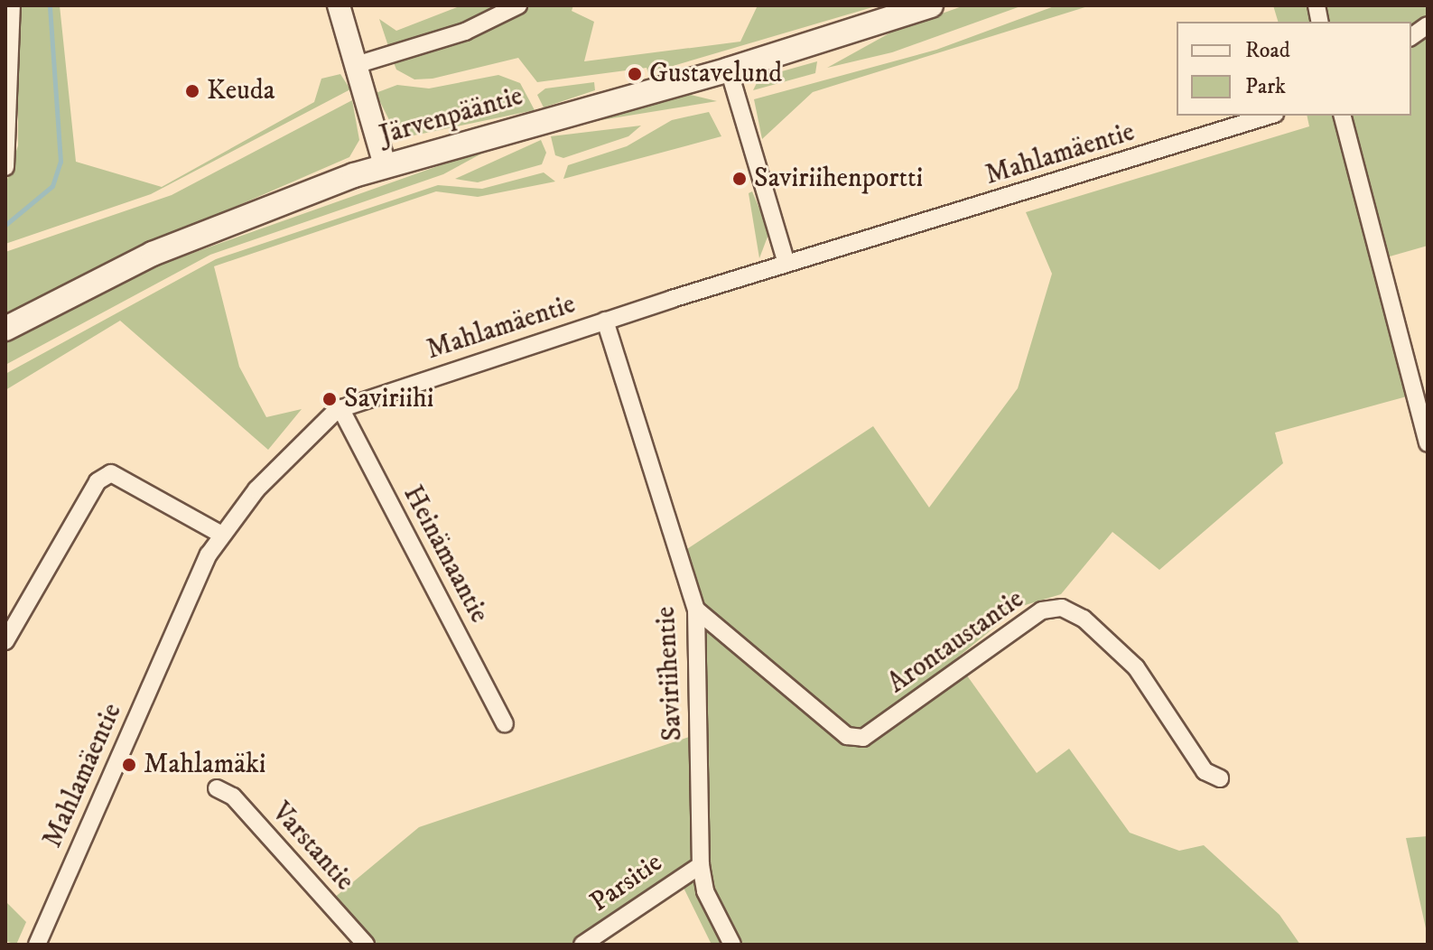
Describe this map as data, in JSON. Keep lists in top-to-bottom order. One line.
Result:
{"streets":{"main road":["Järvenpääntie"],"street":["Mahlamäentie","Heinämaantie","Arontaustantie","Saviriihentie","Varstantie","Parsitie"]},"crossings":[["Mahlamäentie","Heinämaantie"],["Mahlamäentie","Saviriihentie"],["Arontaustantie","Saviriihentie"],["Saviriihentie","Parsitie"]],"places":["Gustavelund","Keuda","Saviriihenportti","Saviriihi","Mahlamäki"],"legend":["Road","Park"]}
